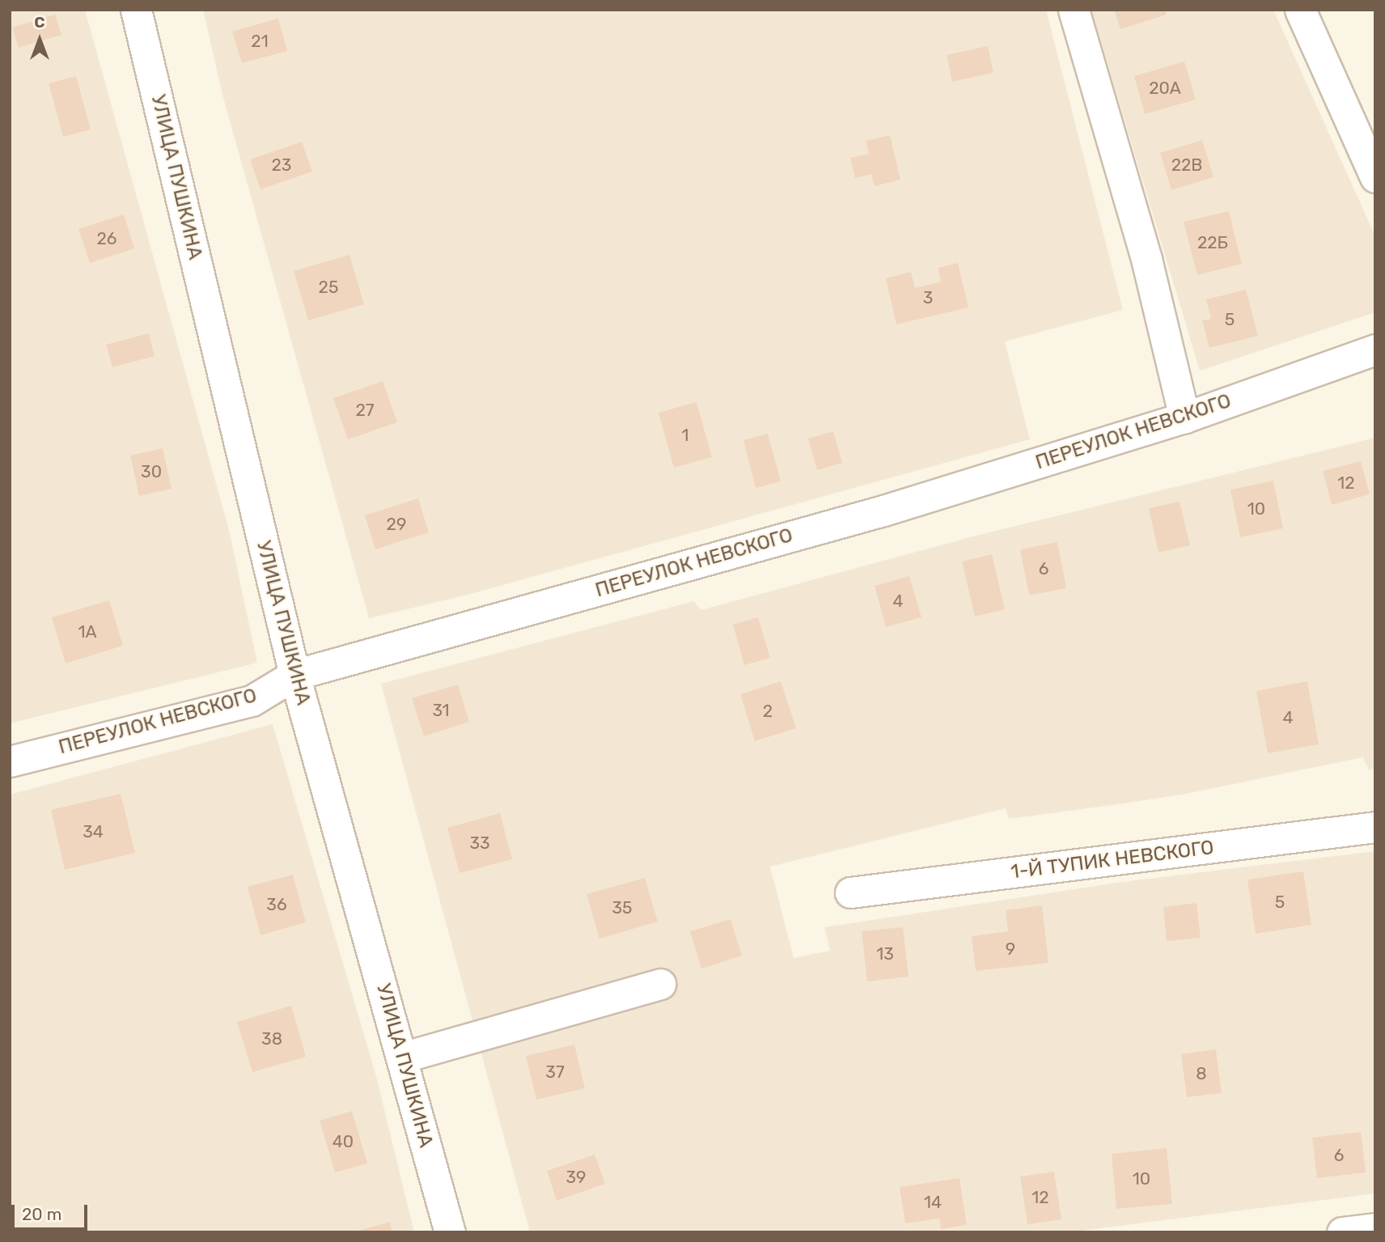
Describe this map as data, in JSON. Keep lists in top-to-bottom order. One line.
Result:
{"streets":{"street":["УЛИЦА ПУШКИНА","ПЕРЕУЛОК НЕВСКОГО","1-Й ТУПИК НЕВСКОГО"]},"crossings":[["УЛИЦА ПУШКИНА","ПЕРЕУЛОК НЕВСКОГО"]],"house_numbers":["21","20А","23","22В","26","22Б","25","3","5","27","1","30","12","10","29","6","4","1А","31","2","4","34","33","5","36","35","9","13","38","37","8","40","6","39","10","12","14"],"scale_bar":"20 m","north":"top"}
